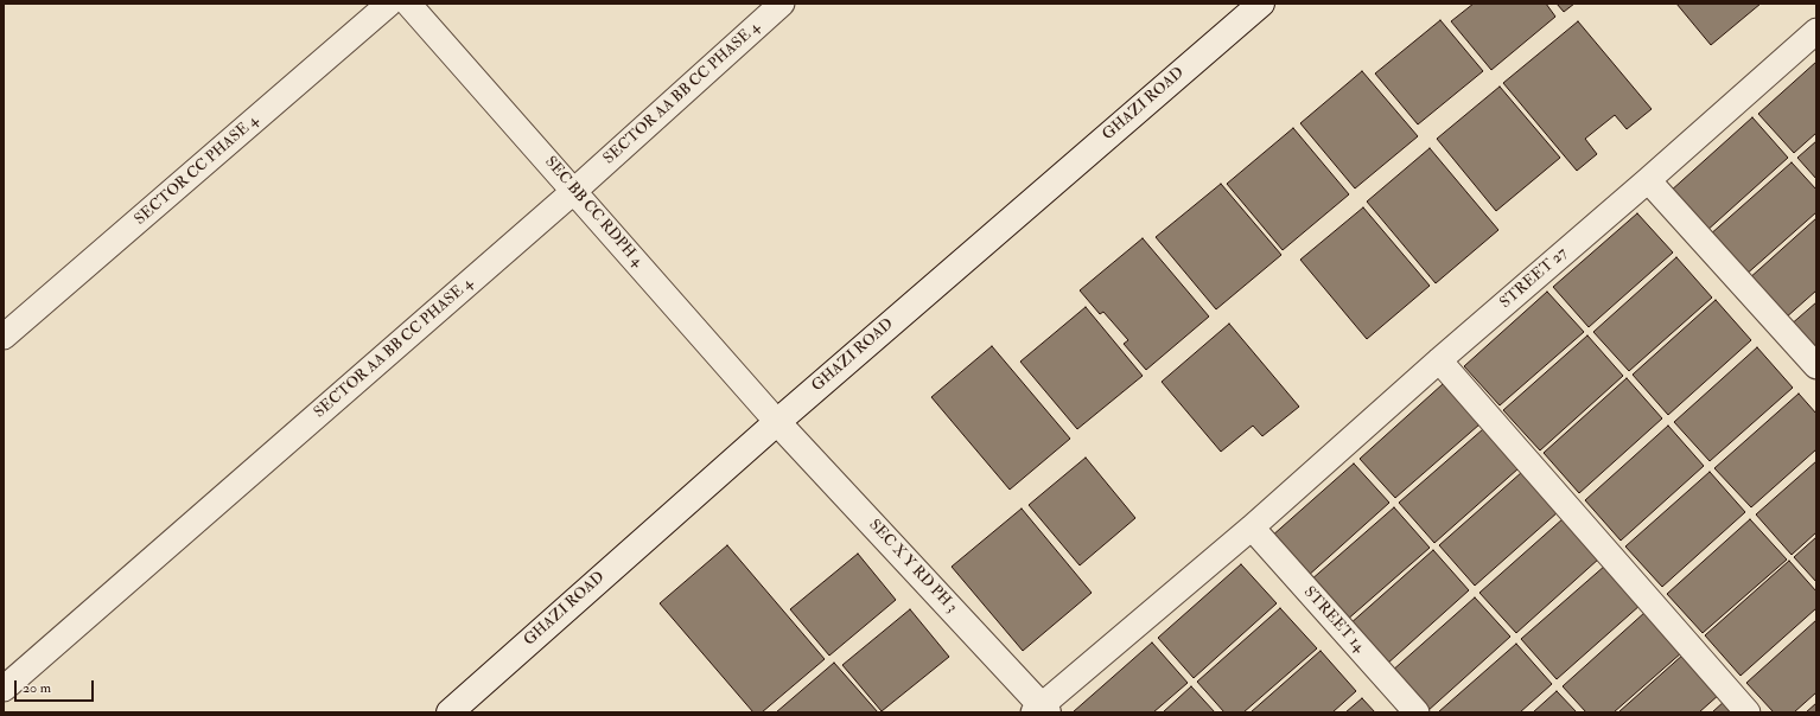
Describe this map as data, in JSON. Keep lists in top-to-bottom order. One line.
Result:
{"streets":{"main road":["GHAZI ROAD","SEC X Y RD PH 3"],"street":["SECTOR AA BB CC PHASE 4","SECTOR CC PHASE 4","SEC BB CC RDPH 4","STREET 27","STREET 14"]},"crossings":[["SECTOR AA BB CC PHASE 4","SEC BB CC RDPH 4"],["GHAZI ROAD","SEC BB CC RDPH 4"],["GHAZI ROAD","SEC X Y RD PH 3"],["SEC BB CC RDPH 4","SEC X Y RD PH 3"],["STREET 27","SEC X Y RD PH 3"],["STREET 27","STREET 14"]],"scale_bar":"20 m"}
